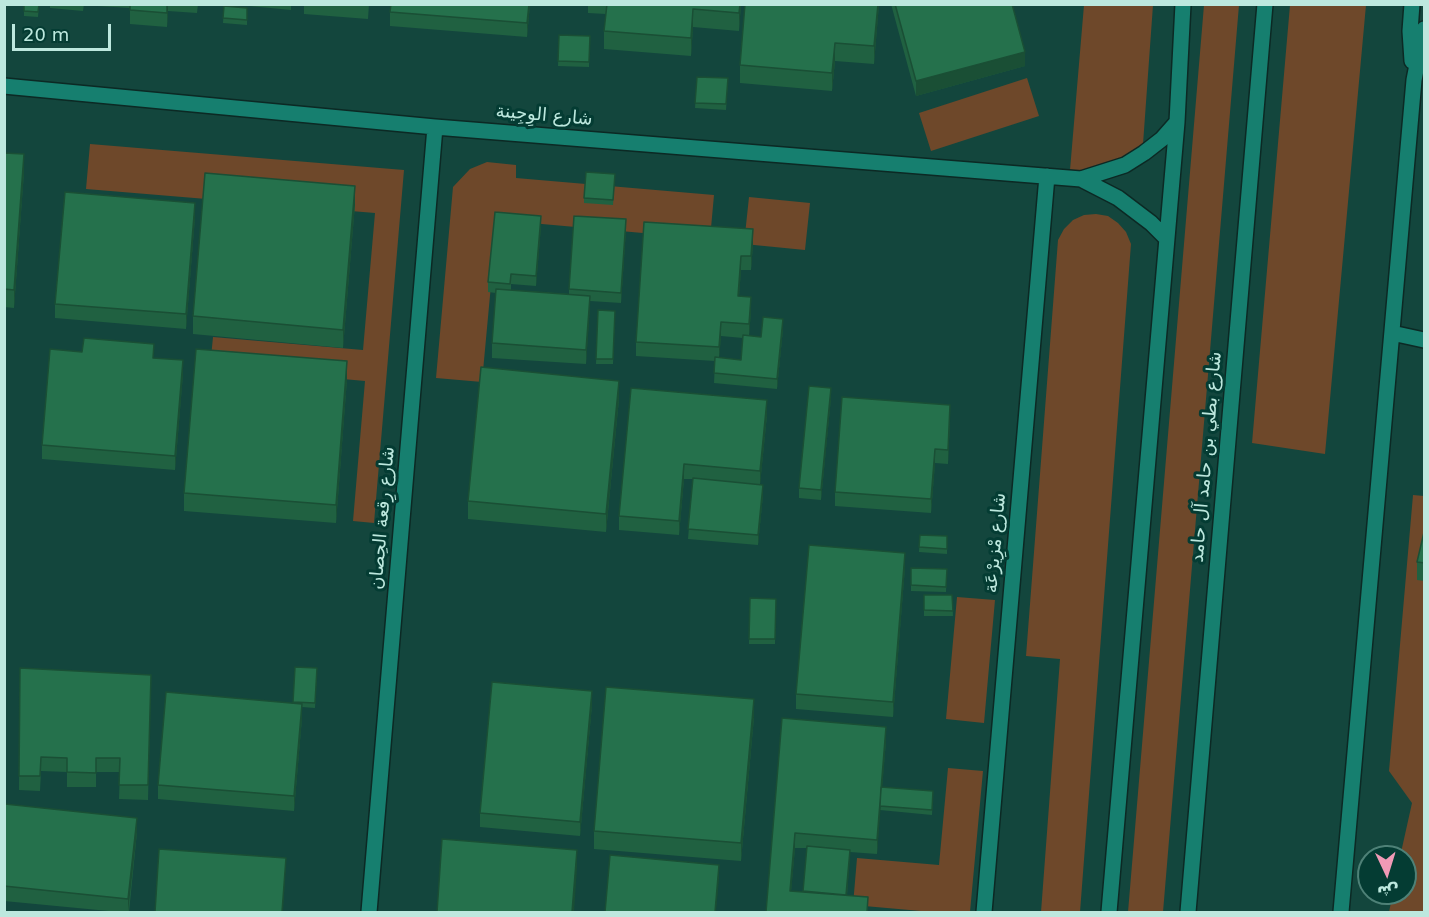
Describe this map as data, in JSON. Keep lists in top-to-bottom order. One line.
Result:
{"streets":{"street":["شارع الوِجِينة","شارع بطي بن حامد آل حامد","شارع رِقعة الحِصان","شارع مْزِيرْعَة"]},"crossings":[["شارع الوِجِينة","شارع رِقعة الحِصان"],["شارع الوِجِينة","شارع مْزِيرْعَة"]],"scale_bar":"20 m","north":"bottom"}
